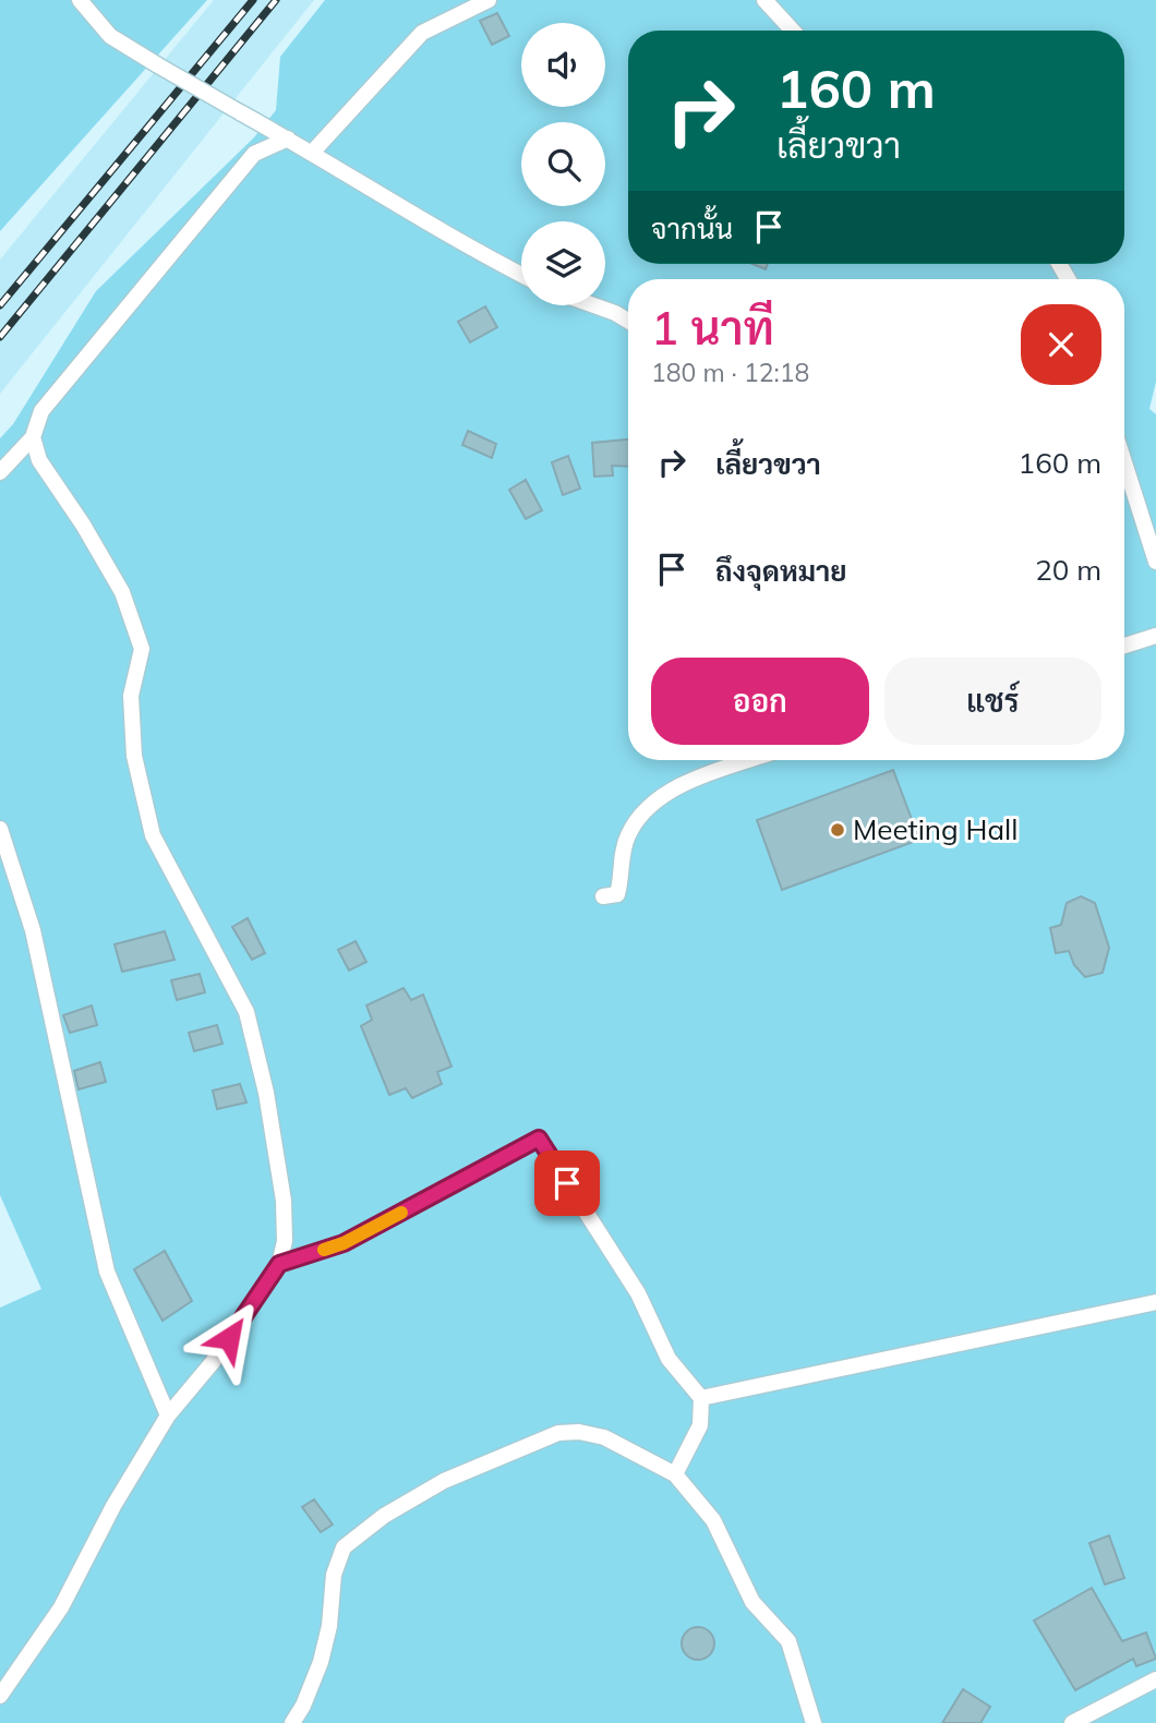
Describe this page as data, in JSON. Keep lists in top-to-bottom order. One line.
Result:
{"places":["Meeting Hall"],"page":{"turn":["160 m","เลี้ยวขวา"],"then":"จากนั้น","heading":["1 นาที","180 m · 12:18"],"list":[{"name":"เลี้ยวขวา","value":"160 m"},{"name":"ถึงจุดหมาย","value":"20 m"}],"buttons":["ออก","แชร์"]}}
